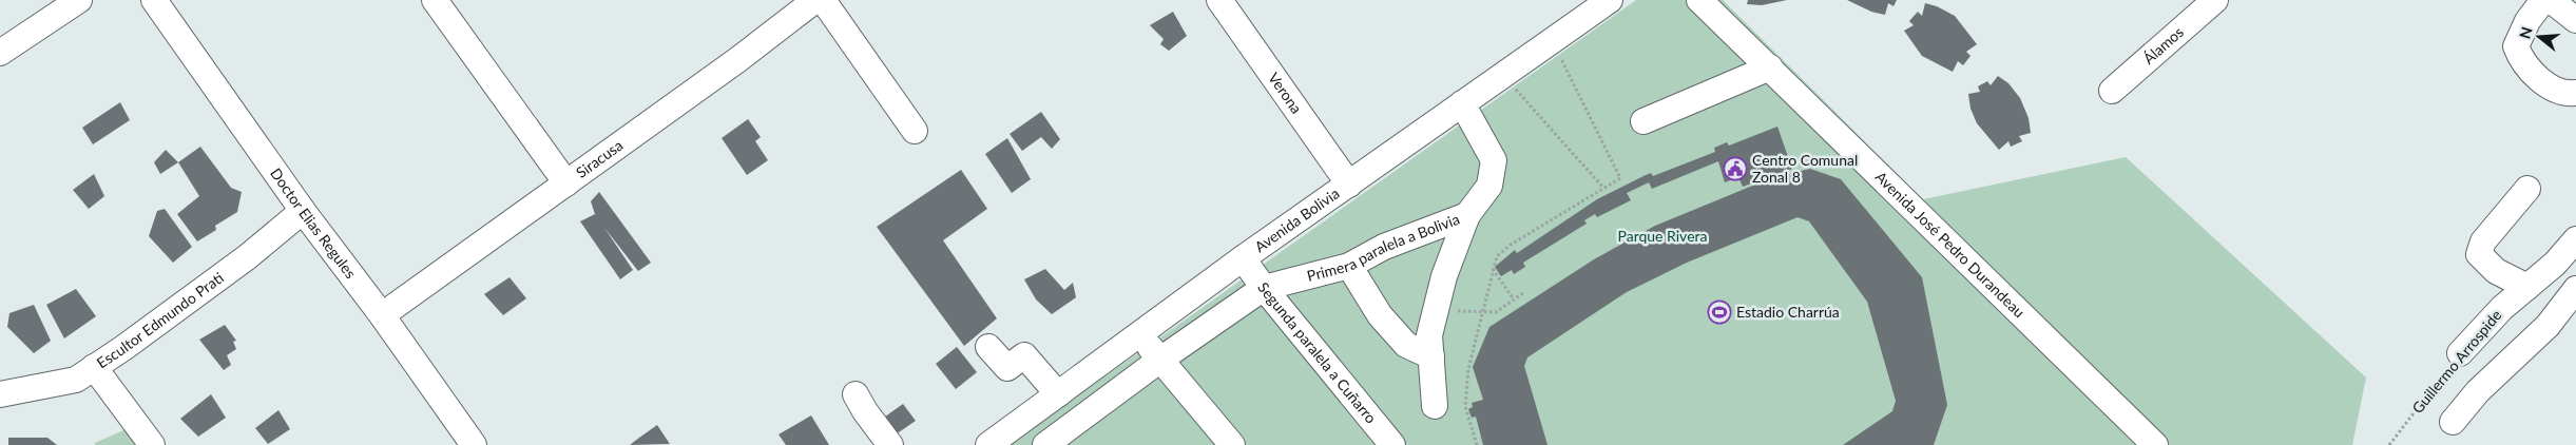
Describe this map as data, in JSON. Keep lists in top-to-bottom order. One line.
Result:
{"streets":{"street":["Álamos","Verona","Siracusa","Avenida Bolivia","Doctor Elias Regules","Avenida José Pedro Durandeau","Primera paralela a Bolivia","Escultor Edmundo Prati","Segunda paralela a Cuñarro","Guillermo Arrospide"]},"crossings":[["Verona","Avenida Bolivia"],["Siracusa","Doctor Elias Regules"],["Avenida Bolivia","Primera paralela a Bolivia"],["Avenida Bolivia","Segunda paralela a Cuñarro"],["Doctor Elias Regules","Escultor Edmundo Prati"],["Primera paralela a Bolivia","Segunda paralela a Cuñarro"]],"parks":["Parque Rivera"],"places":{"public building":["Centro Comunal Zonal 8"],"sports":["Estadio Charrúa"]},"north":"left"}
